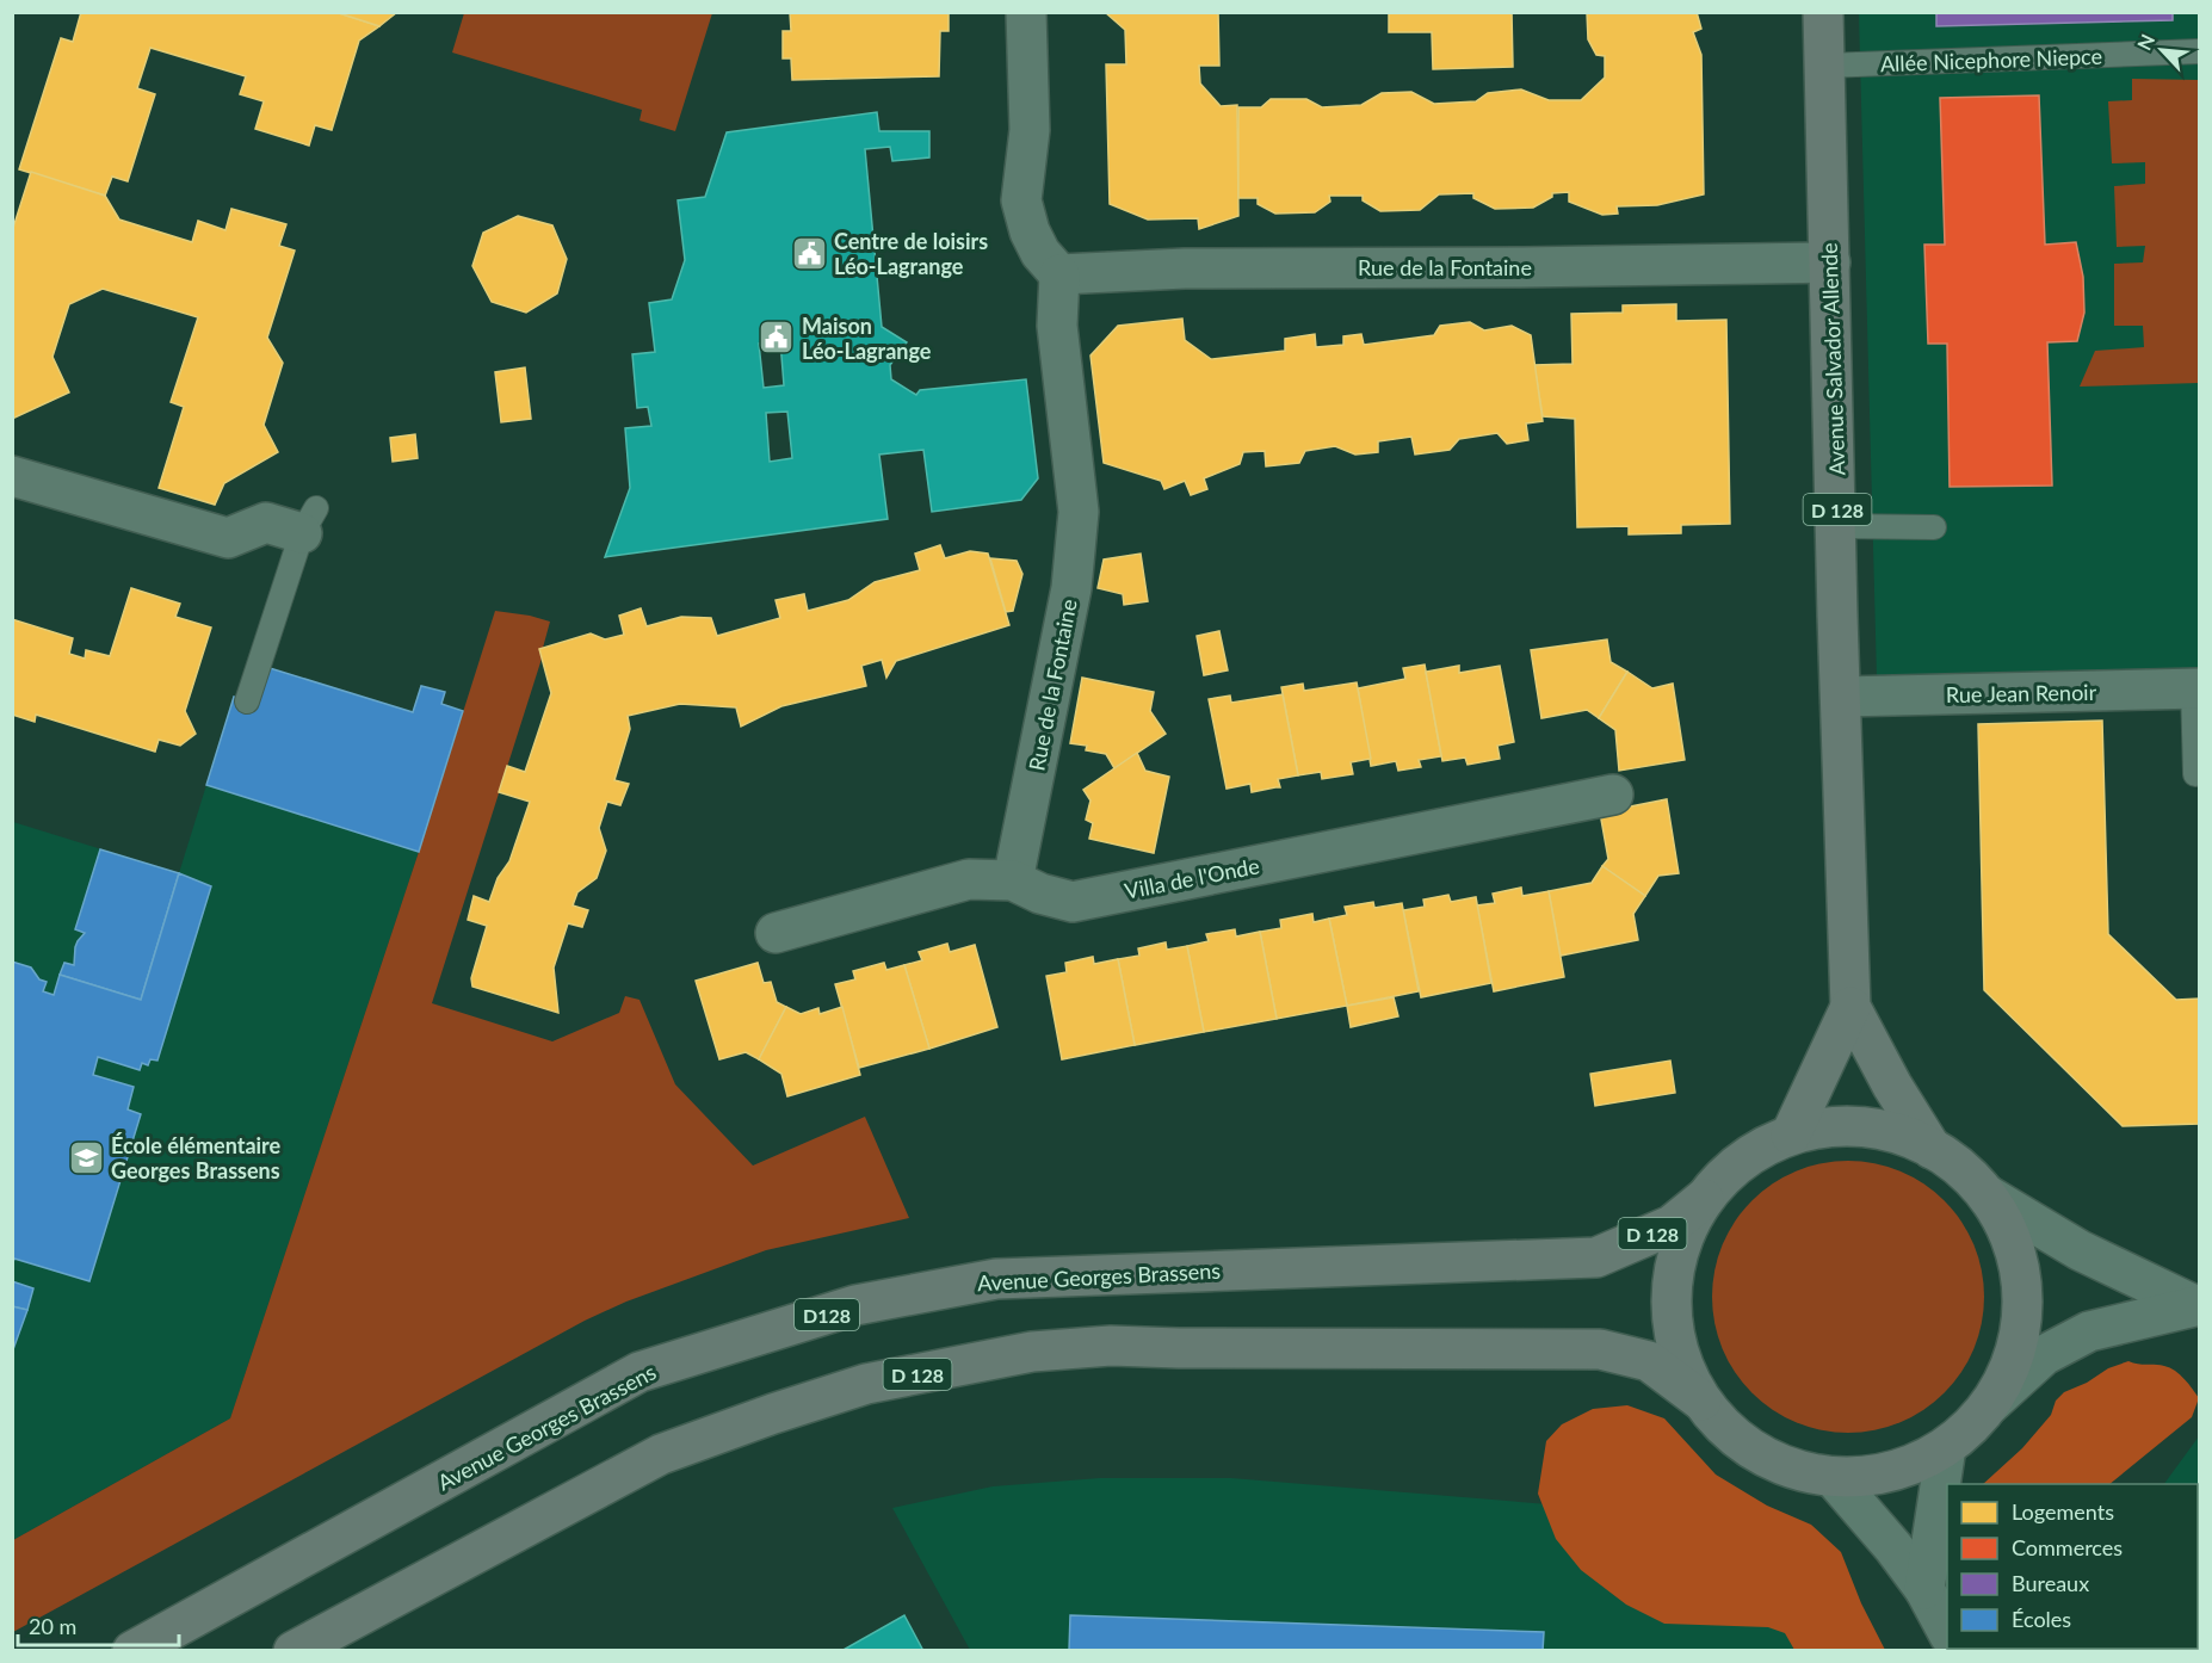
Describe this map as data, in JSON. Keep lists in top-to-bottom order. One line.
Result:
{"streets":{"main road":["Avenue Salvador Allende","D 128","Avenue Georges Brassens","D128"],"street":["Rue de la Fontaine","Rue Jean Renoir","Villa de l'Onde"],"lane":["Allée Nicephore Niepce"]},"crossings":[["Allée Nicephore Niepce","Avenue Salvador Allende"],["Rue de la Fontaine","Avenue Salvador Allende"],["Rue de la Fontaine","Villa de l'Onde"],["Avenue Salvador Allende","Rue Jean Renoir"]],"places":{"public building":["Centre de loisirs Léo-Lagrange","Maison Léo-Lagrange"],"school or university":["École élémentaire Georges Brassens"]},"legend":["Logements","Commerces","Bureaux","Écoles"],"scale_bar":"20 m","north":"top left"}
